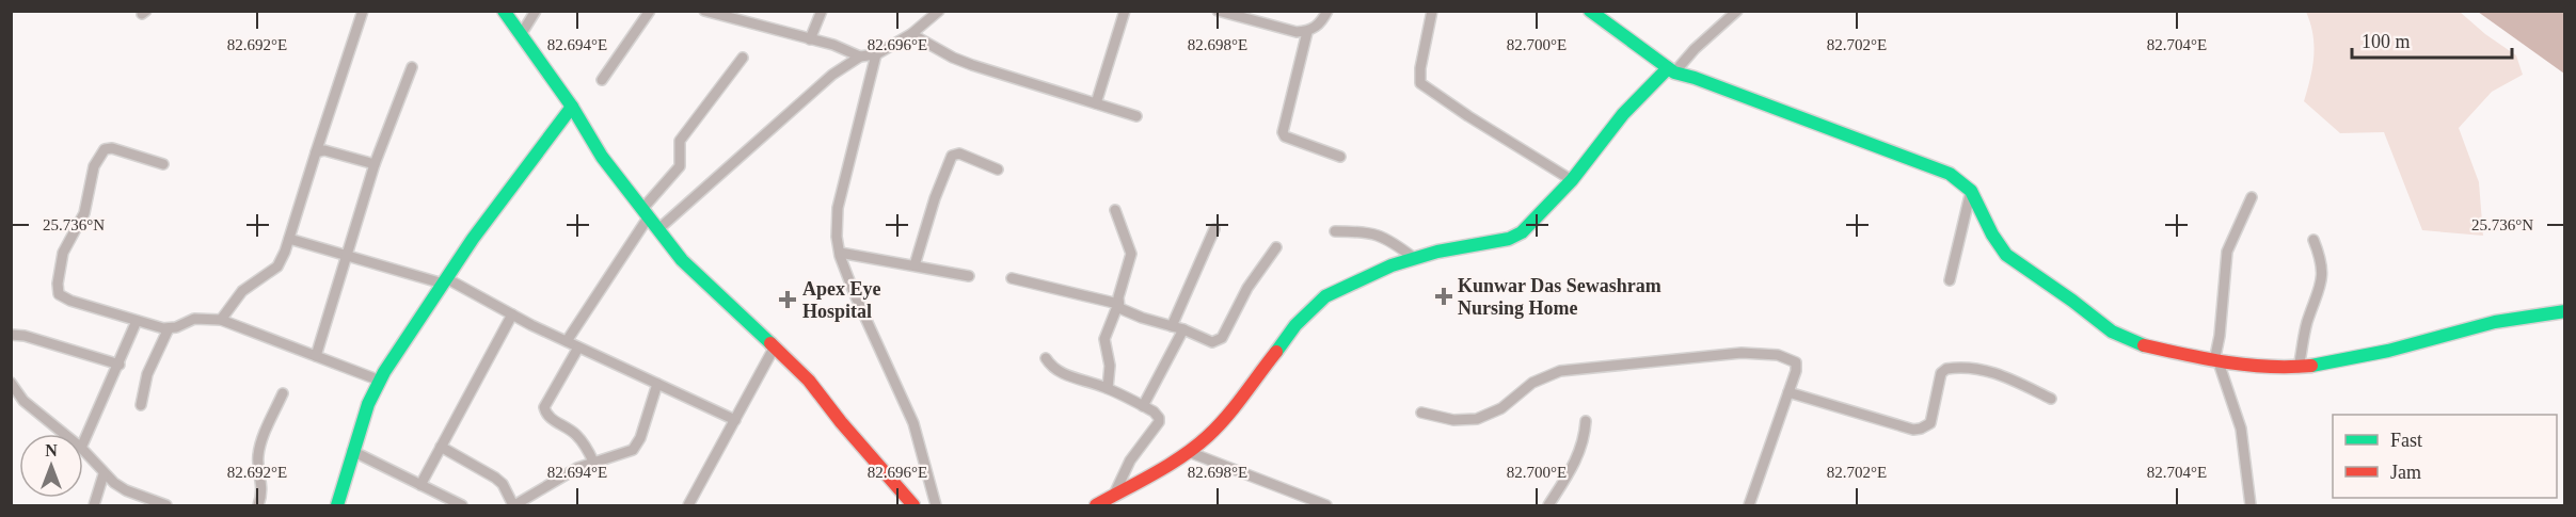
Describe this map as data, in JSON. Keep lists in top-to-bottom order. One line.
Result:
{"places":{"health":["Kunwar Das Sewashram Nursing Home","Apex Eye Hospital"]},"legend":["Fast","Jam"],"scale_bar":"100 m","north":"top","coordinates":["82.692°E","82.694°E","82.696°E","82.698°E","82.700°E","82.702°E","82.704°E","25.736°N"]}
